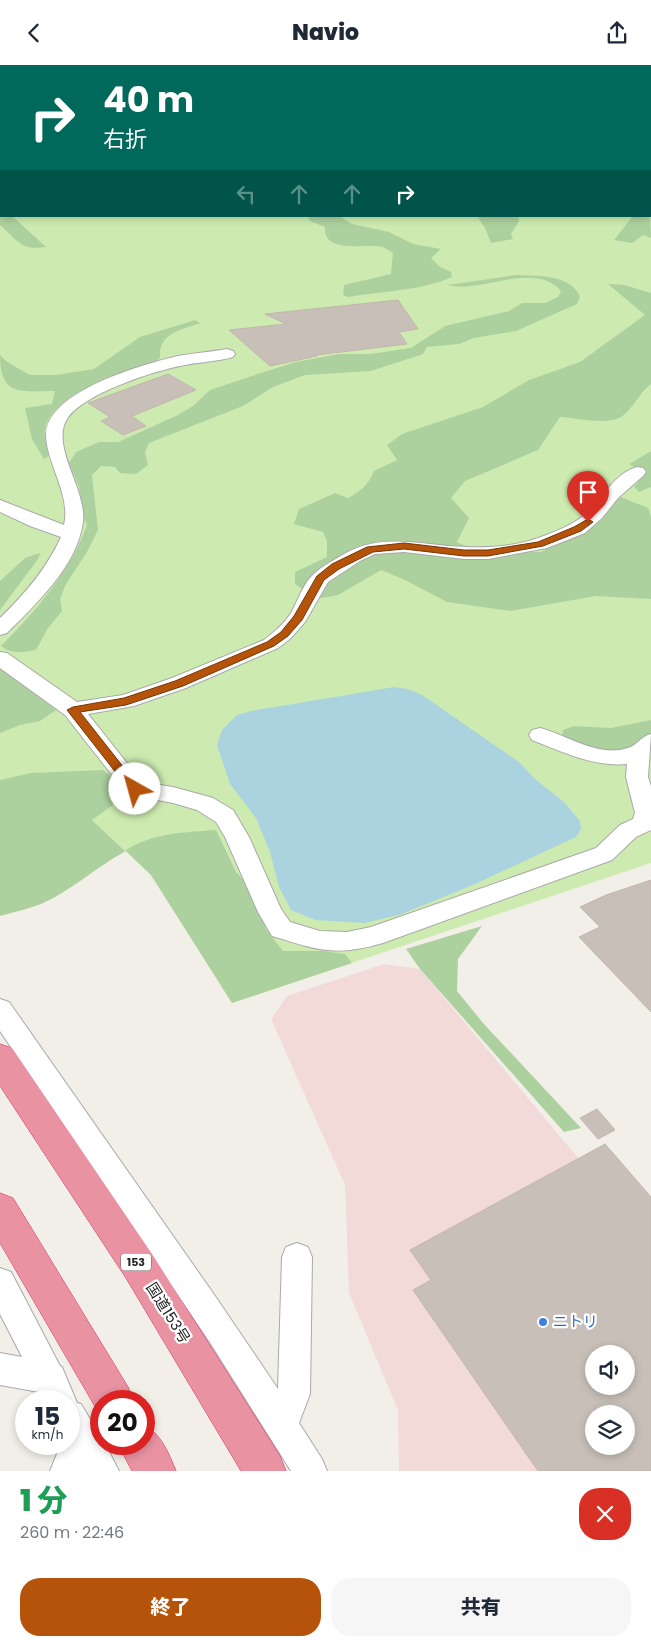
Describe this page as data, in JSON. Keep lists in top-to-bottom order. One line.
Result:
{"streets":{"highway":["153","国道153号"]},"places":["ニトリ"],"page":{"header":"Navio","turn":["40 m","右折"],"speed":"15 km/h","limit":"20","heading":["1 分","260 m · 22:46"],"buttons":["終了","共有"]}}
